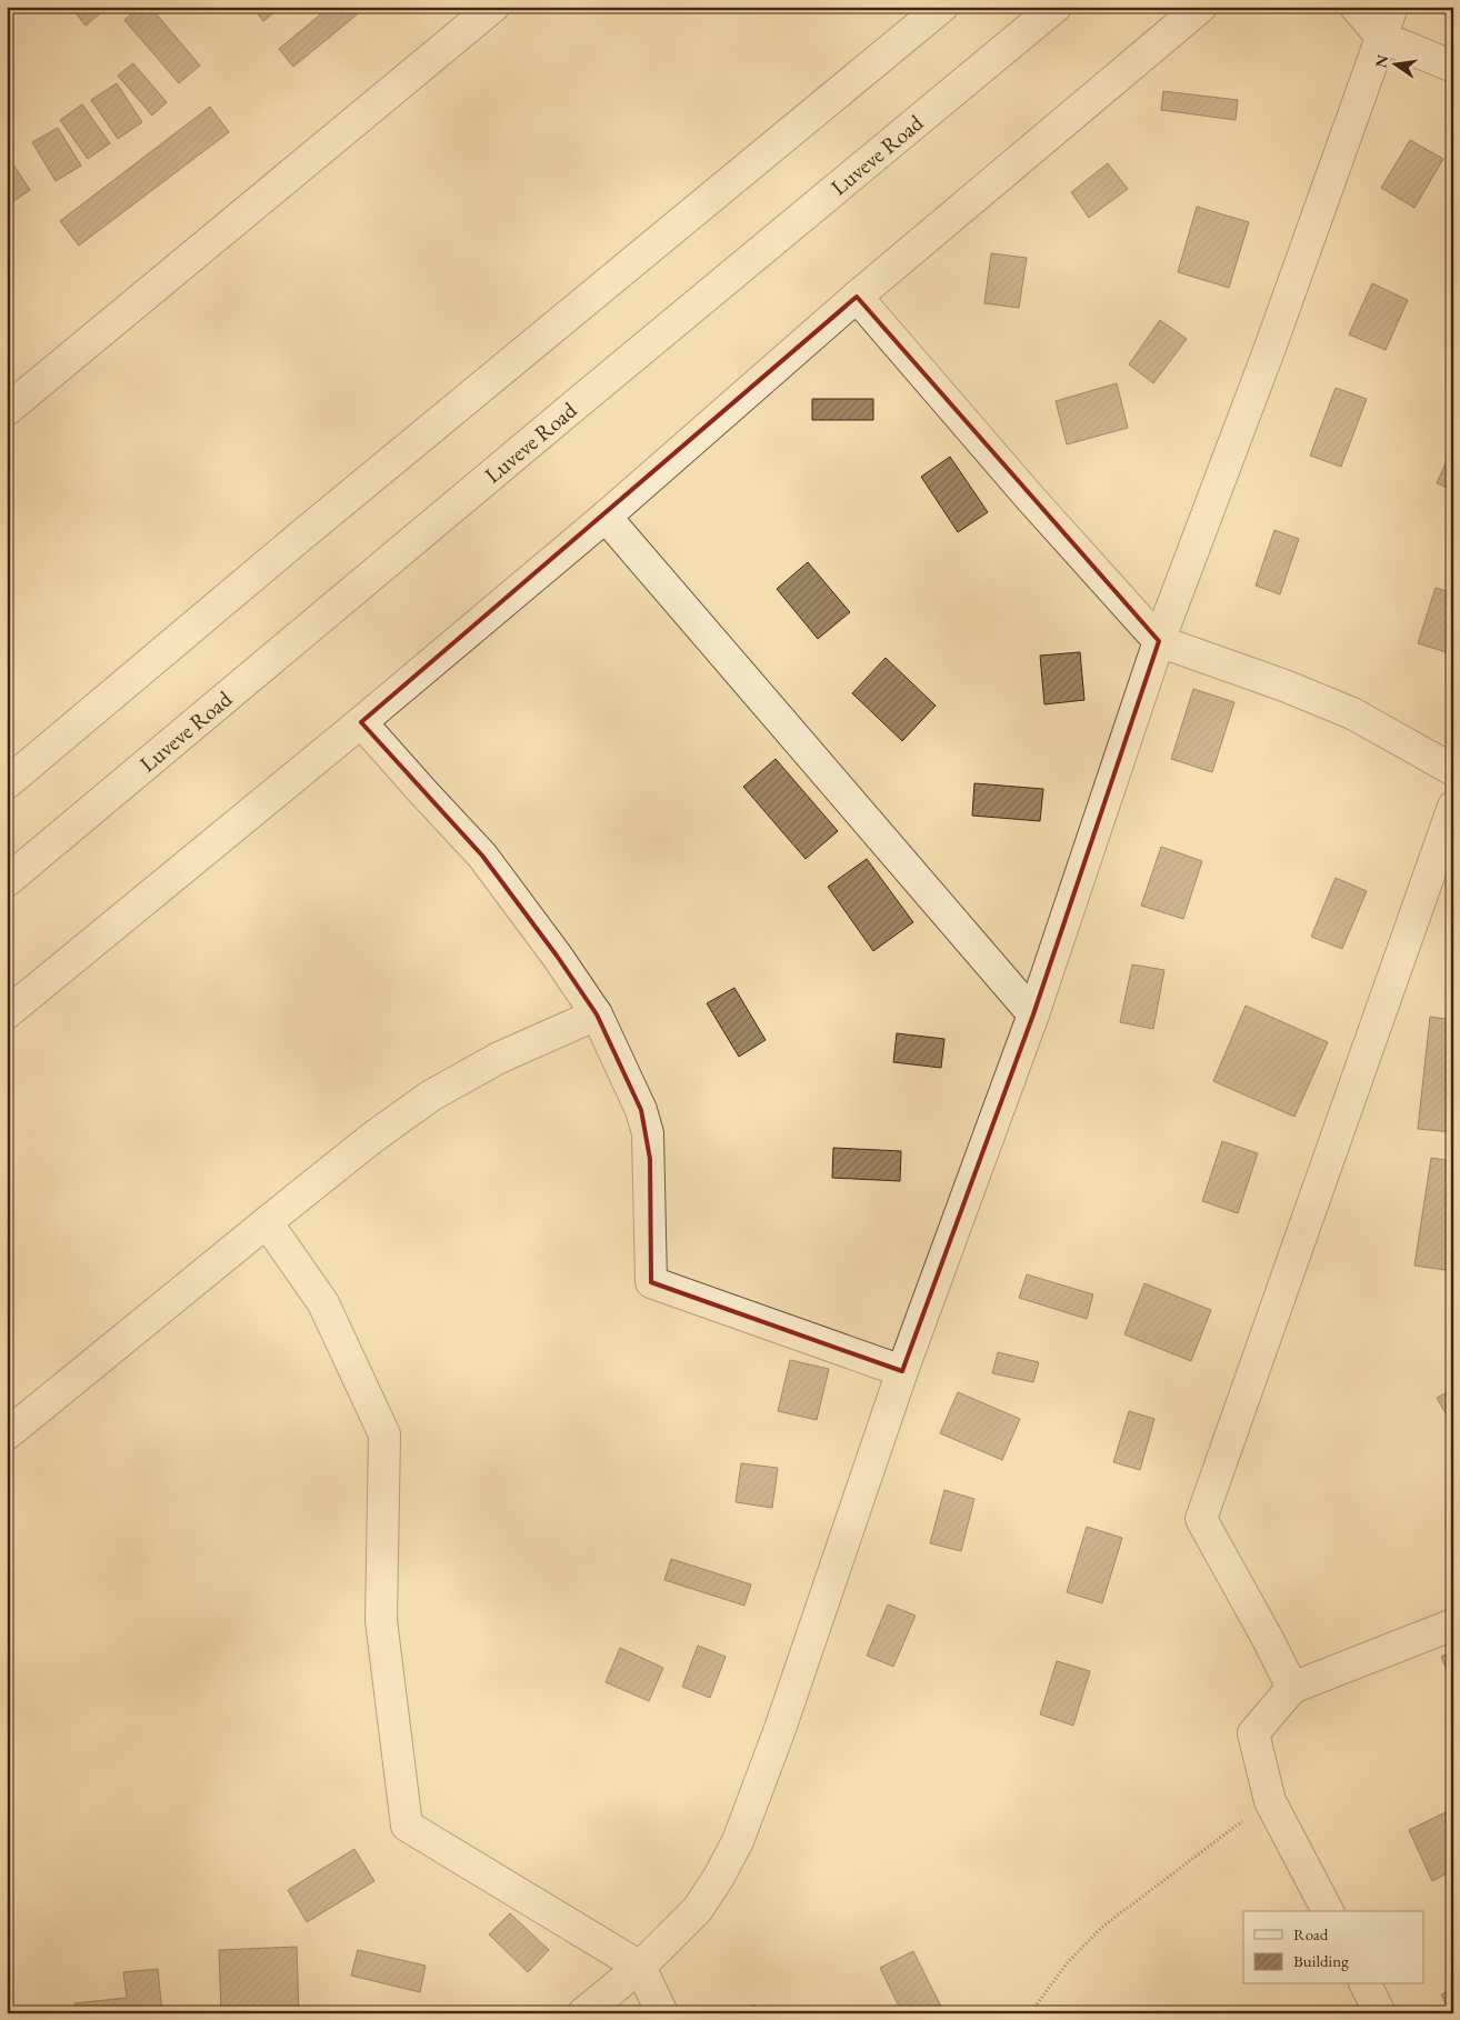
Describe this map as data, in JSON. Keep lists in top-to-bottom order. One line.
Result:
{"streets":{"street":["Luveve Road"]},"legend":["Road","Building"],"north":"left"}
